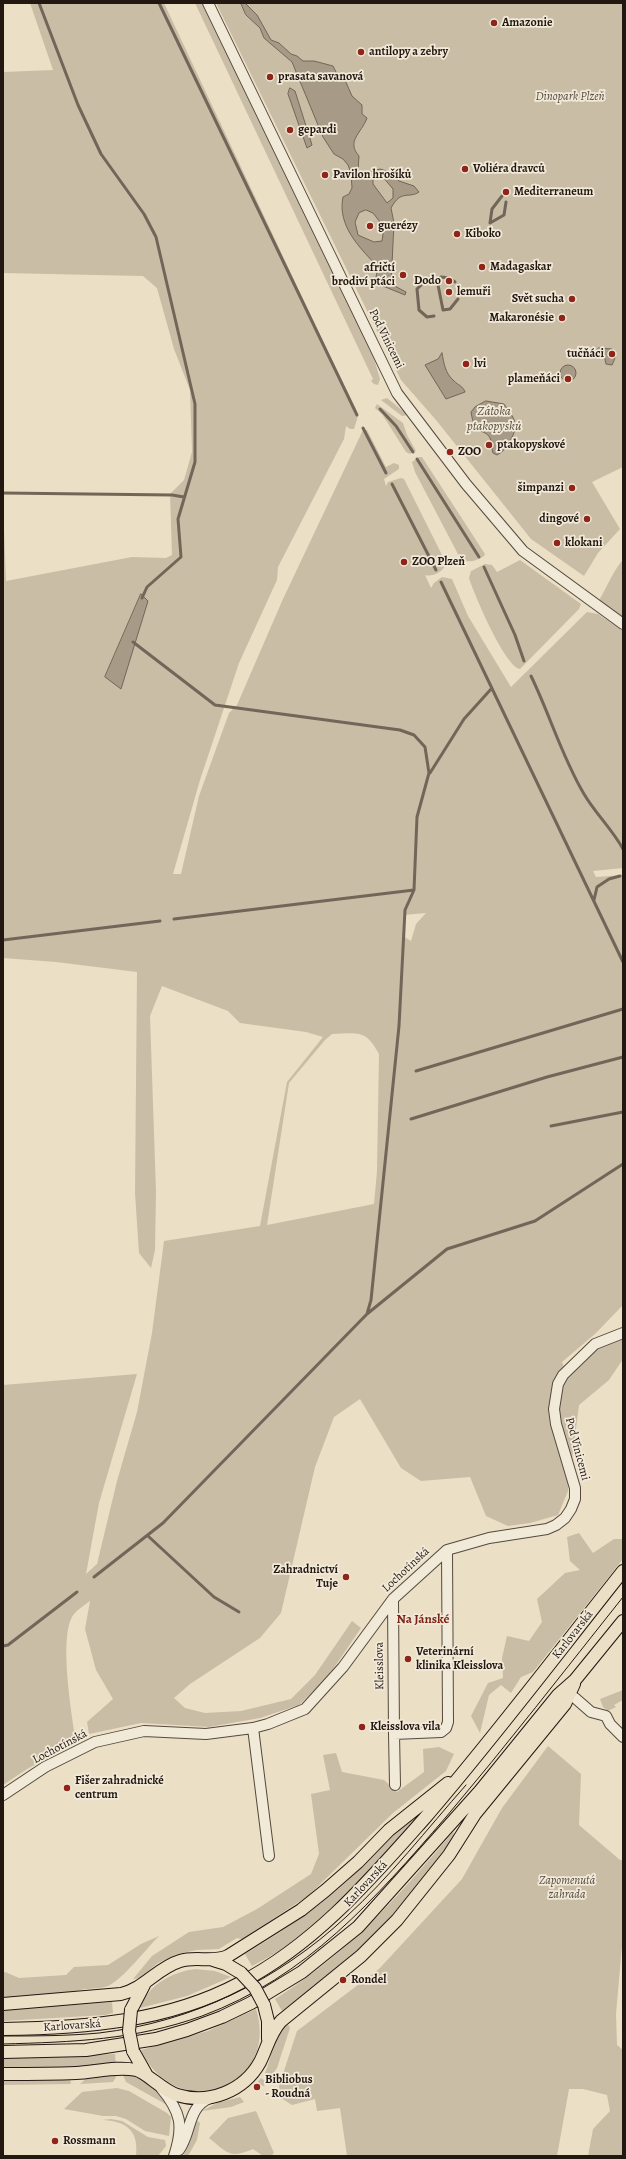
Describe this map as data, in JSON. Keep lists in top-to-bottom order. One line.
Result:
{"streets":{"main road":["Karlovarská"],"street":["Pod Vinicemi","Lochotínská","Kleisslova"]},"crossings":[["Pod Vinicemi","Lochotínská"],["Lochotínská","Kleisslova"]],"districts":["Na Jánské"],"water":["Zátoka ptakopysků"],"parks":["Dinopark Plzeň","Zapomenutá zahrada"],"places":["Amazonie","antilopy a zebry","prasata savanová","gepardi","Voliéra dravců","Pavilon hrošíků","Mediterraneum","guerézy","Kiboko","Madagaskar","afričtí brodiví ptáci","Dodo","lemuři","Svět sucha","Makaronésie","tučňáci","lvi","plameňáci","ptakopyskové","ZOO","šimpanzi","dingové","klokani","ZOO Plzeň","Zahradnictví Tuje","Veterinární klinika Kleisslova","Kleisslova vila","Fišer zahradnické centrum","Rondel","Bibliobus - Roudná","Rossmann"]}
